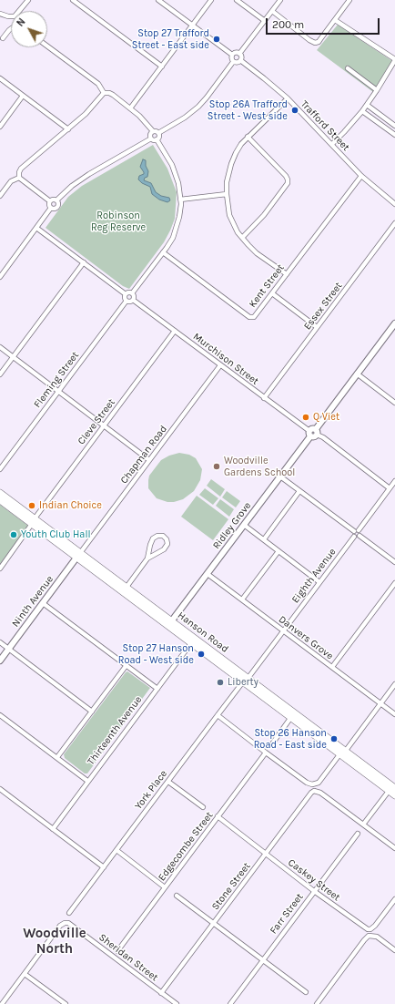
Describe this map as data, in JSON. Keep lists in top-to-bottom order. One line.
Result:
{"streets":{"main road":["Hanson Road"],"street":["Trafford Street","Kent Street","Essex Street","Murchison Street","Fleming Street","Cleve Street","Chapman Road","Ridley Grove","Eighth Avenue","Ninth Avenue","Danvers Grove","Thirteenth Avenue","York Place","Edgecombe Street","Caskey Street","Stone Street","Farr Street","Sheridan Street"]},"crossings":[["Trafford Street","Kent Street"],["Essex Street","Murchison Street"],["Murchison Street","Fleming Street"],["Murchison Street","Cleve Street"],["Murchison Street","Chapman Road"],["Murchison Street","Ridley Grove"],["Cleve Street","Hanson Road"],["Chapman Road","Ninth Avenue"],["Chapman Road","Hanson Road"],["Ridley Grove","Hanson Road"],["Ridley Grove","Danvers Grove"],["Eighth Avenue","Hanson Road"],["Eighth Avenue","Danvers Grove"],["Eighth Avenue","York Place"],["Ninth Avenue","Hanson Road"],["Hanson Road","Thirteenth Avenue"],["Hanson Road","York Place"],["Edgecombe Street","Caskey Street"],["Caskey Street","Stone Street"],["Caskey Street","Farr Street"],["Stone Street","Sheridan Street"]],"districts":["Woodville North"],"parks":["Robinson Reg Reserve"],"places":["Stop 27 Trafford Street - East side","Stop 26A Trafford Street - West side","Q Viet","Woodville Gardens School","Indian Choice","Youth Club Hall","Stop 27 Hanson Road - West side","Liberty","Stop 26 Hanson Road - East side"],"scale_bar":"200 m","north":"top left"}
